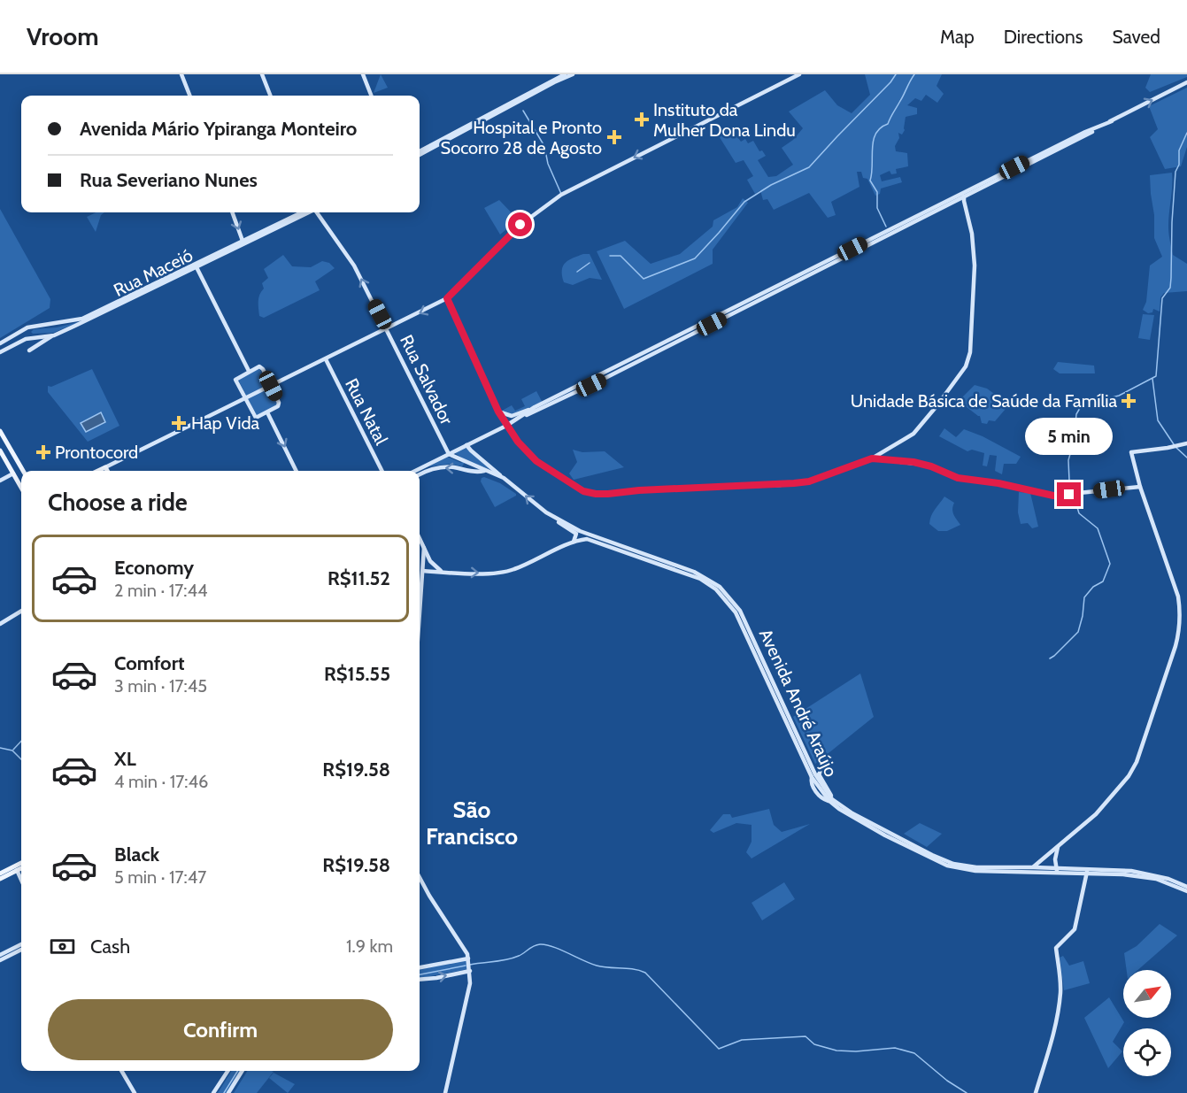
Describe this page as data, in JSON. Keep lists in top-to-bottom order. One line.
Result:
{"streets":{"main road":["Rua Maceió","Rua Salvador","Rua Natal","Avenida André Araújo"]},"crossings":[["Rua Salvador","Avenida André Araújo"]],"one_way":["Rua Salvador"],"districts":["São Francisco"],"places":{"health":["Instituto da Mulher Dona Lindu","Hospital e Pronto Socorro 28 de Agosto","Unidade Básica de Saúde da Família","Hap Vida","Prontocord"]},"north":"top right","page":{"header":"Vroom","nav":["Map","Directions","Saved"],"banner":["Avenida Mário Ypiranga Monteiro","Rua Severiano Nunes"],"bubble":"5 min","heading":"Choose a ride","list":[{"name":"Economy","note":"2 min · 17:44","value":"R$11.52"},{"name":"Comfort","note":"3 min · 17:45","value":"R$15.55"},{"name":"XL","note":"4 min · 17:46","value":"R$19.58"},{"name":"Black","note":"5 min · 17:47","value":"R$19.58"}],"pay":["Cash","1.9 km"],"buttons":"Confirm"}}
